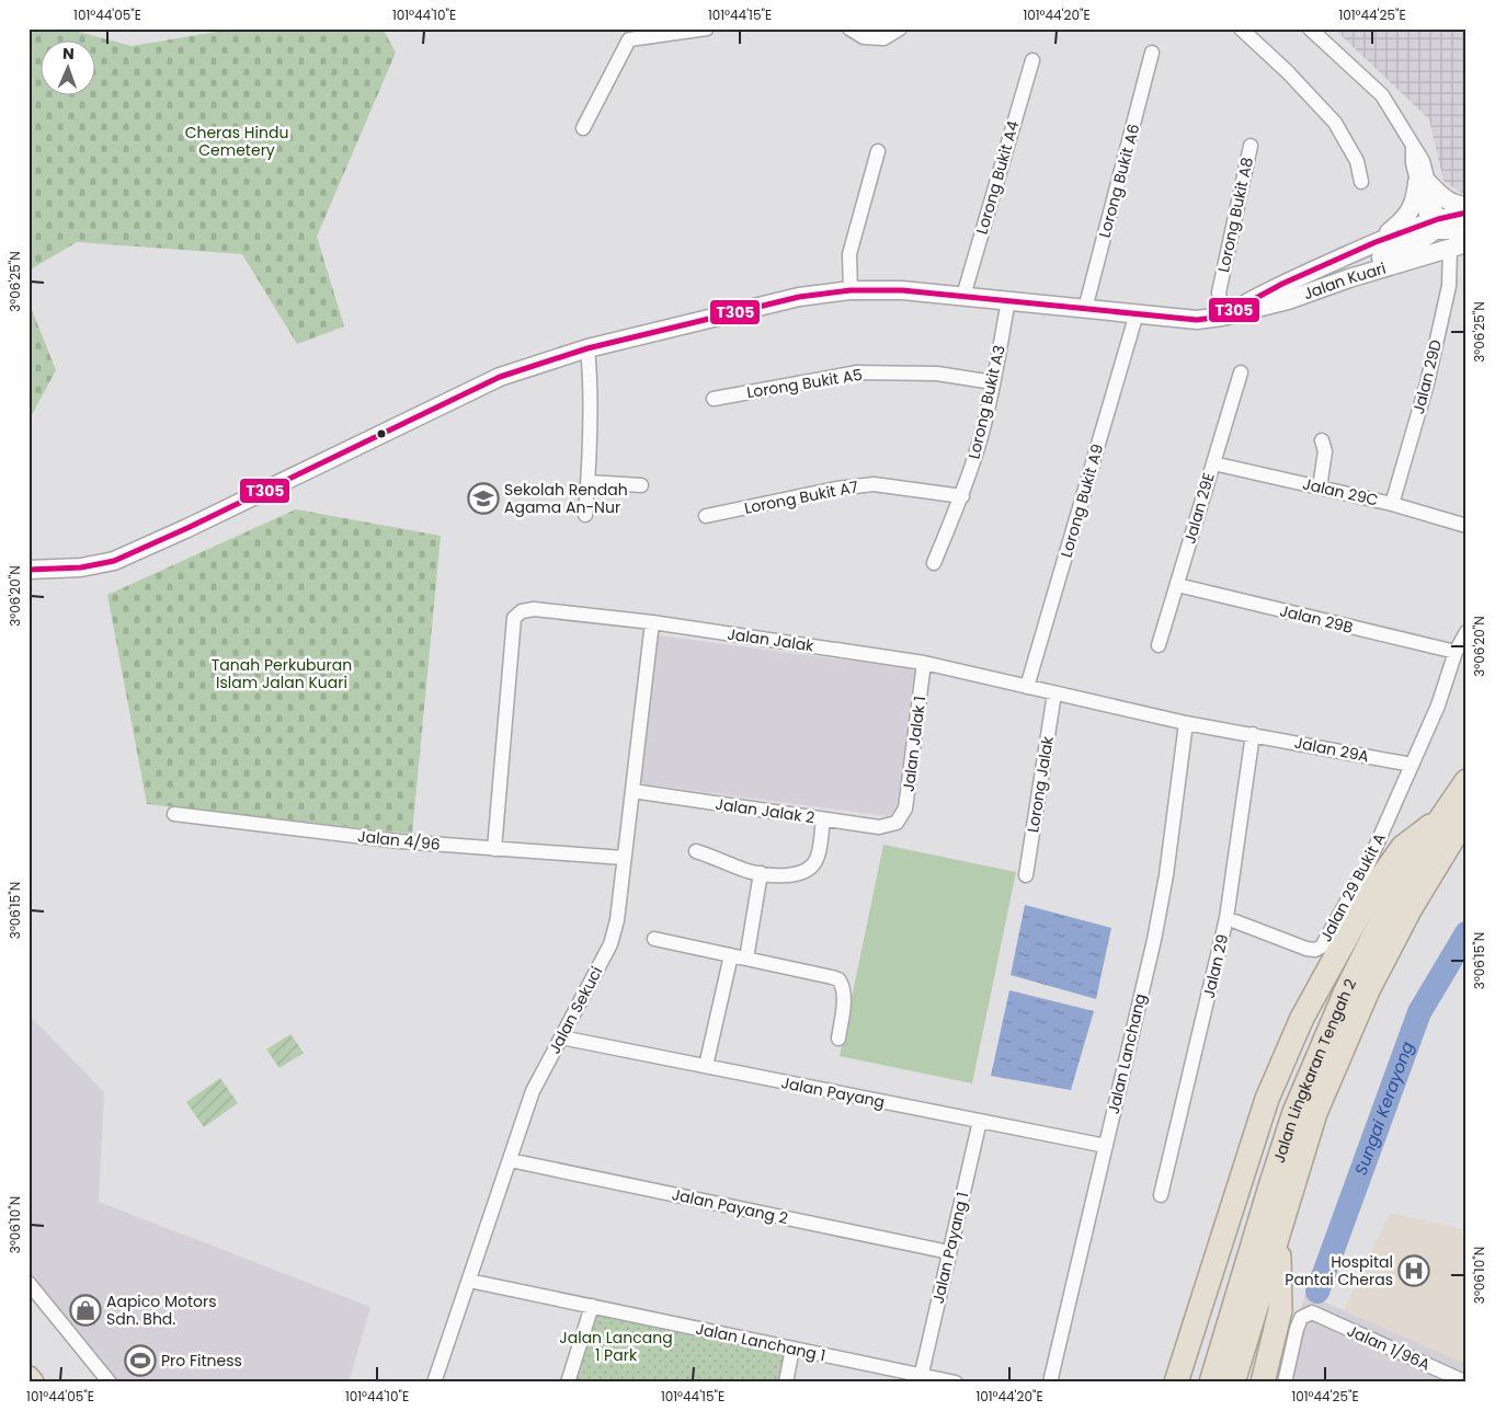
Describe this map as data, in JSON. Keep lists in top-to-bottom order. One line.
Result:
{"streets":{"highway":["Jalan Lingkaran Tengah 2"],"street":["Lorong Bukit A4","Lorong Bukit A6","Lorong Bukit A8","Jalan Kuari","Jalan 29D","Lorong Bukit A5","Lorong Bukit A3","Jalan 29C","Lorong Bukit A7","Lorong Bukit A9","Jalan 29E","Jalan 29B","Jalan Jalak","Jalan Jalak 1","Jalan 29A","Lorong Jalak","Jalan Jalak 2","Jalan 4/96","Jalan 29 Bukit A","Jalan 29","Jalan Sekuci","Jalan Lanchang","Jalan Payang","Jalan Payang 2","Jalan Payang 1","Jalan Lanchang 1","Jalan 1/96A"]},"crossings":[["Lorong Bukit A4","Jalan Kuari"],["Lorong Bukit A6","Jalan Kuari"],["Lorong Bukit A8","Jalan Kuari"],["Jalan Kuari","Jalan 29D"],["Jalan Kuari","Lorong Bukit A3"],["Jalan Kuari","Lorong Bukit A9"],["Jalan 29D","Jalan 29C"],["Lorong Bukit A5","Lorong Bukit A3"],["Lorong Bukit A3","Lorong Bukit A7"],["Jalan 29C","Jalan 29E"],["Lorong Bukit A9","Jalan Jalak"],["Jalan 29E","Jalan 29B"],["Jalan Jalak","Jalan Jalak 1"],["Jalan Jalak","Jalan 29A"],["Jalan Jalak","Lorong Jalak"],["Jalan Jalak","Jalan 4/96"],["Jalan Jalak","Jalan 29"],["Jalan Jalak","Jalan Sekuci"],["Jalan Jalak","Jalan Lanchang"],["Jalan Jalak 1","Jalan Jalak 2"],["Jalan 29A","Jalan 29 Bukit A"],["Jalan 29A","Jalan 29"],["Jalan Jalak 2","Jalan Sekuci"],["Jalan 4/96","Jalan Sekuci"],["Jalan 29 Bukit A","Jalan 29"],["Jalan Sekuci","Jalan Payang"],["Jalan Sekuci","Jalan Payang 2"],["Jalan Sekuci","Jalan Lanchang 1"],["Jalan Lanchang","Jalan Payang"],["Jalan Payang","Jalan Payang 1"],["Jalan Payang 2","Jalan Payang 1"],["Jalan Payang 1","Jalan Lanchang 1"]],"water":["Sungai Kerayong"],"parks":["Cheras Hindu Cemetery","Tanah Perkuburan Islam Jalan Kuari","Jalan Lancang 1 Park"],"places":{"school or university":["Sekolah Rendah Agama An-Nur"],"hospital":["Hospital Pantai Cheras"],"shop":["Aapico Motors Sdn. Bhd."],"sports":["Pro Fitness"]},"lines":["transit line T305"],"north":"top","coordinates":["101°44'05\"E","101°44'10\"E","101°44'15\"E","101°44'20\"E","101°44'25\"E","3°06'25\"N","3°06'20\"N","3°06'15\"N","3°06'10\"N"]}
